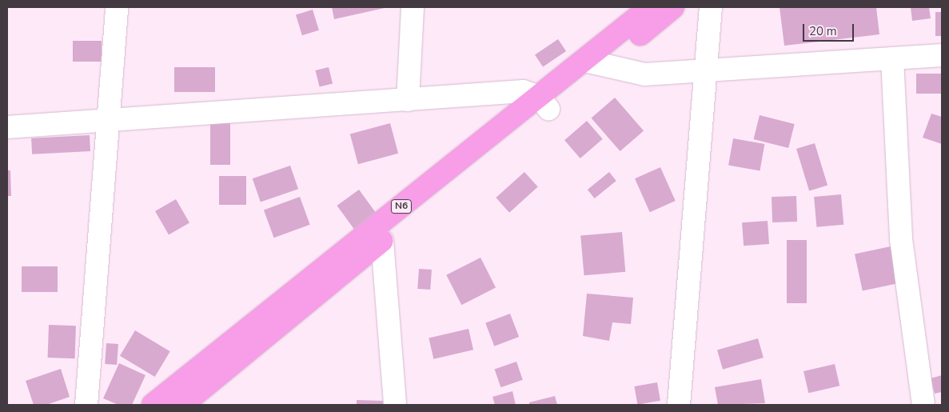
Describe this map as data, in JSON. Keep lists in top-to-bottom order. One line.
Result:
{"streets":{"highway":["N6"]},"scale_bar":"20 m"}
